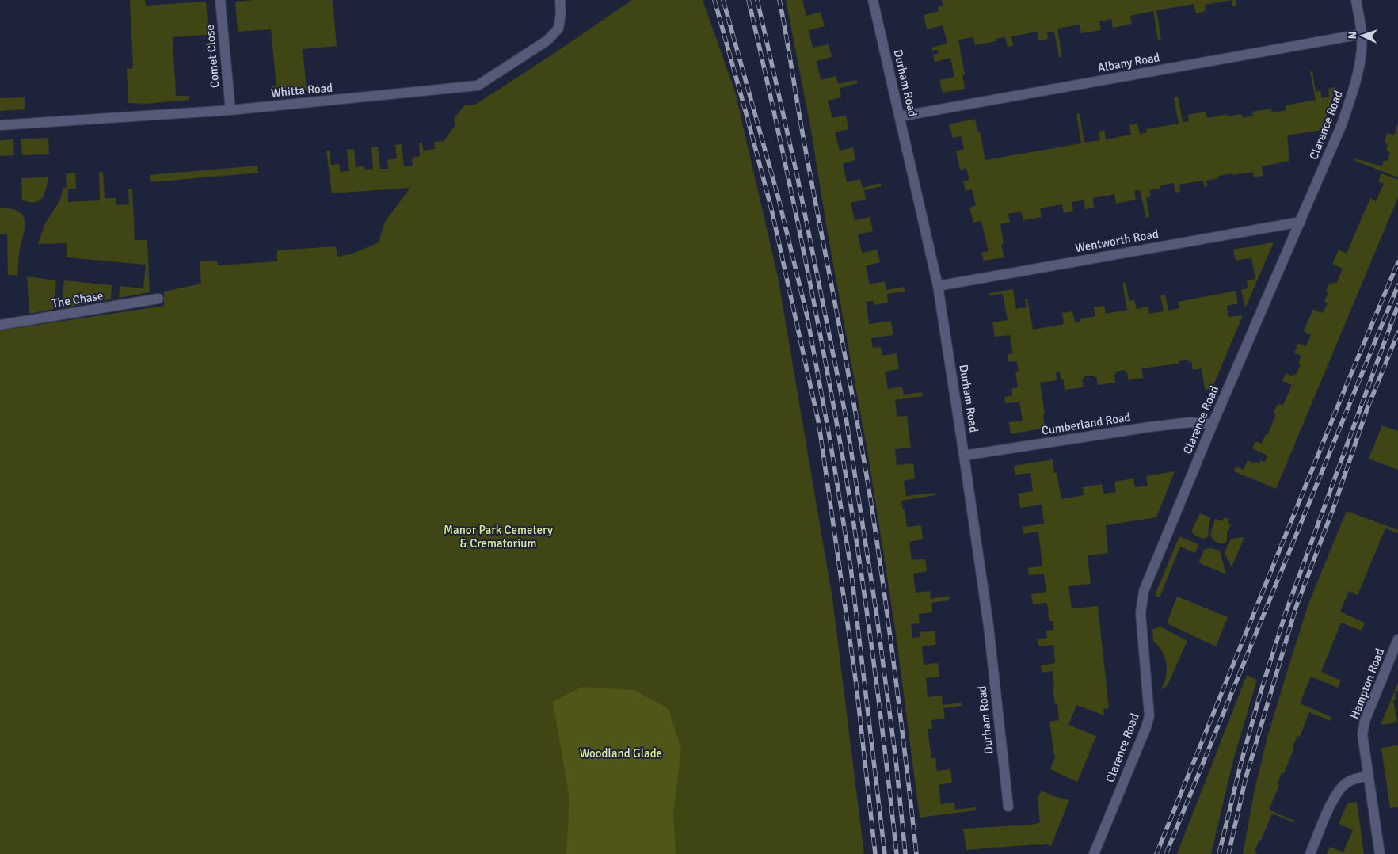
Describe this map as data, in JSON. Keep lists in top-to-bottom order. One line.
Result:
{"streets":{"street":["Comet Close","Albany Road","Durham Road","Whitta Road","Clarence Road","Wentworth Road","The Chase","Cumberland Road","Hampton Road"]},"crossings":[["Comet Close","Whitta Road"],["Albany Road","Durham Road"],["Albany Road","Clarence Road"],["Durham Road","Wentworth Road"],["Durham Road","Cumberland Road"],["Clarence Road","Wentworth Road"],["Clarence Road","Cumberland Road"]],"parks":["Manor Park Cemetery & Crematorium","Woodland Glade"],"north":"left"}
